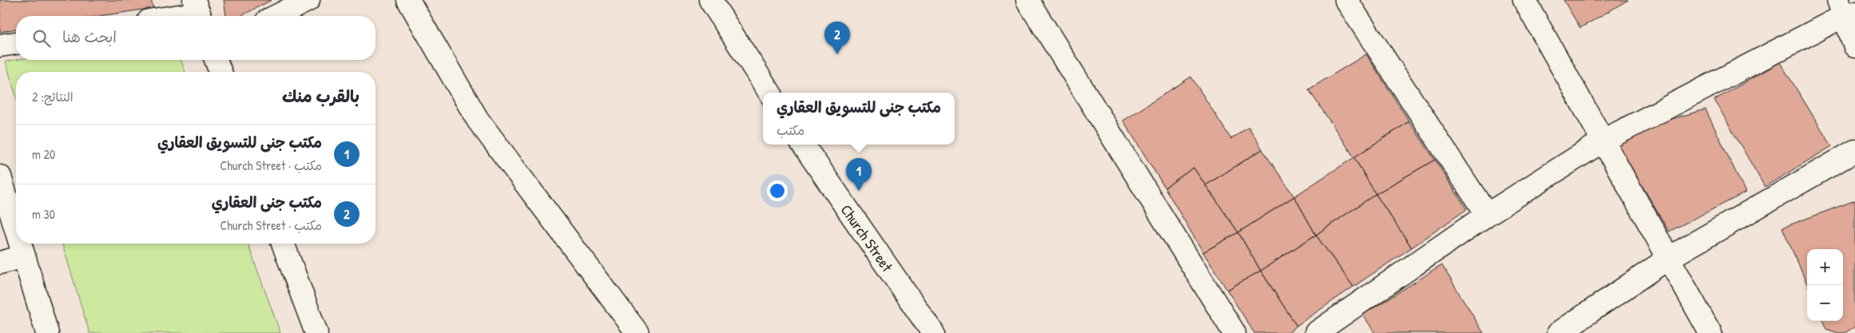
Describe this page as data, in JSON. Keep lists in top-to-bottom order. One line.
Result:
{"streets":{"street":["Church Street"]},"page":{"search":"ابحث هنا","pins":["2","1"],"heading":["بالقرب منك","النتائج: 2"],"popup":["مكتب جنى للتسويق العقاري","مكتب"],"list":[{"mark":"1","name":"مكتب جنى للتسويق العقاري","note":"مكتب · Church Street","value":"20 m"},{"mark":"2","name":"مكتب جنى العقاري","note":"مكتب · Church Street","value":"30 m"}],"map_buttons":["+","−"]}}
